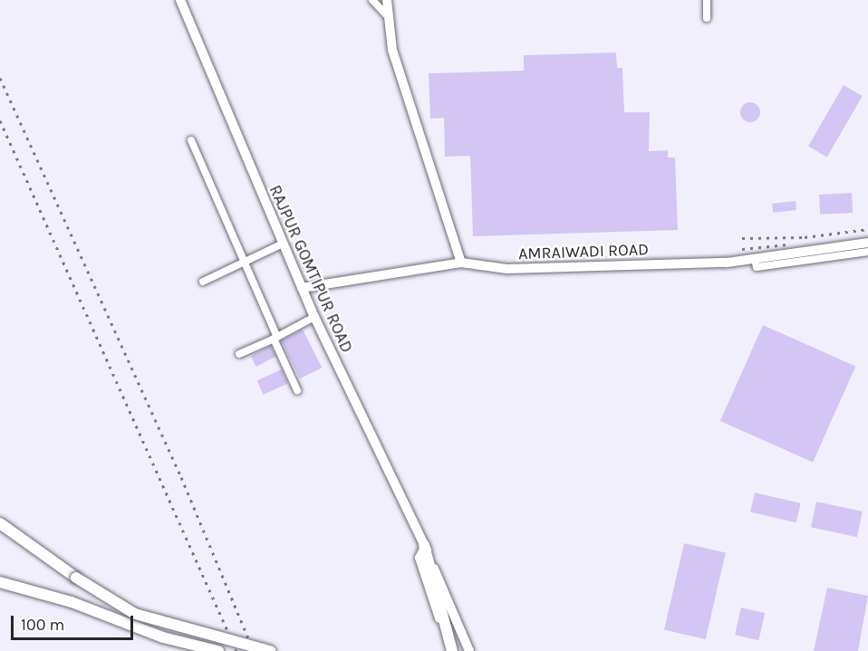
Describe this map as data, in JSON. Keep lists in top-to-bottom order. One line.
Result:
{"streets":{"main road":["AMRAIWADI ROAD","RAJPUR GOMTIPUR ROAD"]},"crossings":[["AMRAIWADI ROAD","RAJPUR GOMTIPUR ROAD"]],"scale_bar":"100 m"}
